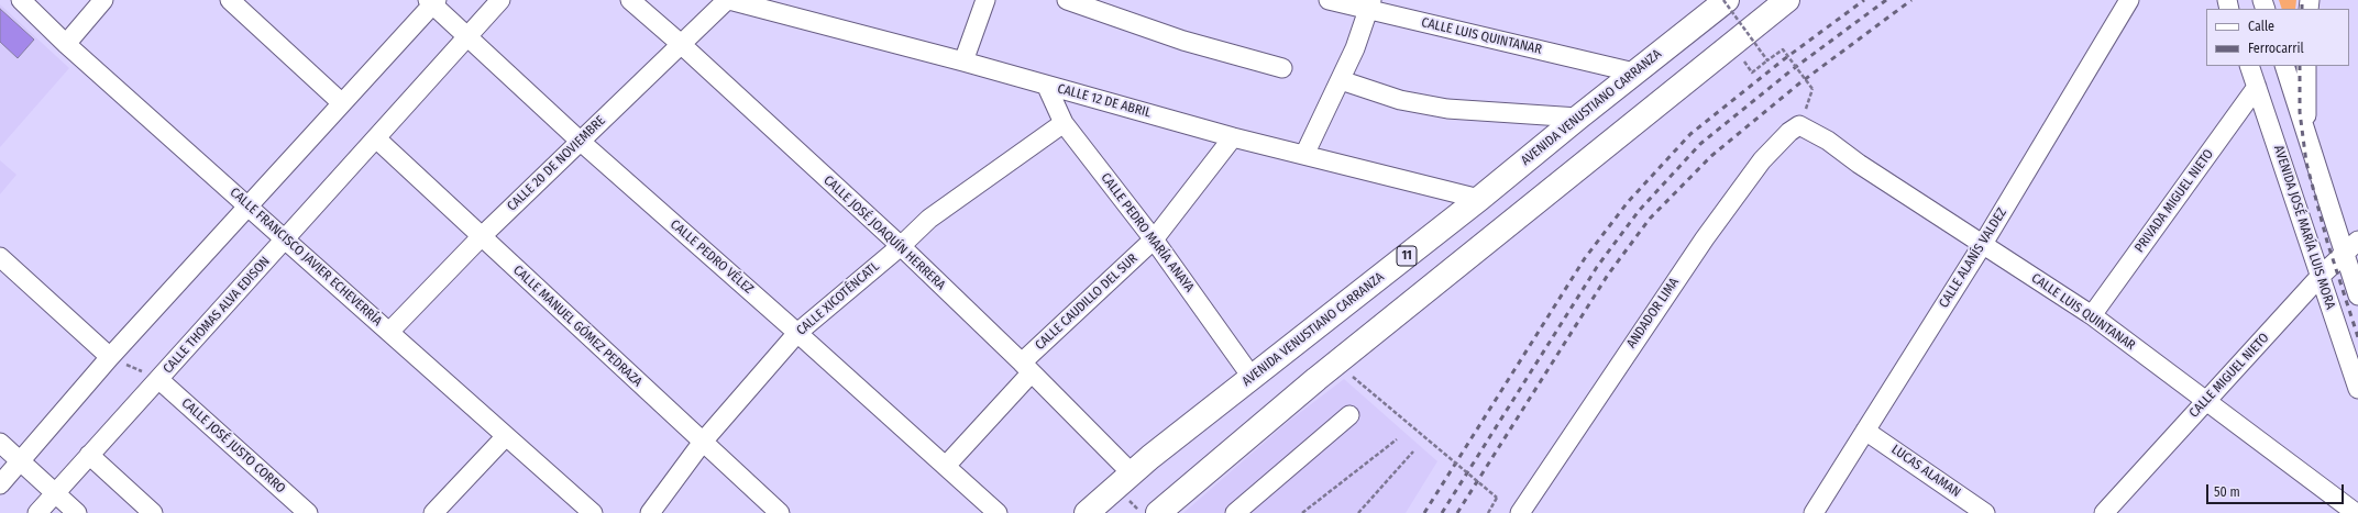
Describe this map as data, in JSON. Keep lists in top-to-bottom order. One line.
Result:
{"streets":{"main road":["AVENIDA VENUSTIANO CARRANZA","11"],"street":["CALLE LUIS QUINTANAR","CALLE 12 DE ABRIL","CALLE 20 DE NOVIEMBRE","PRIVADA MIGUEL NIETO","AVENIDA JOSÉ MARÍA LUIS MORA","CALLE JOSÉ JOAQUÍN HERRERA","CALLE PEDRO MARÍA ANAYA","CALLE FRANCISCO JAVIER ECHEVERRÍA","CALLE PEDRO VÉLEZ","CALLE ALANÍS VALDEZ","CALLE XICOTÉNCATL","CALLE CAUDILLO DEL SUR","ANDADOR LIMA","CALLE THOMAS ALVA EDISON","CALLE MANUEL GÓMEZ PEDRAZA","CALLE MIGUEL NIETO","CALLE JOSÉ JUSTO CORRO","LUCAS ALAMAN"]},"crossings":[["CALLE LUIS QUINTANAR","AVENIDA VENUSTIANO CARRANZA"],["CALLE LUIS QUINTANAR","PRIVADA MIGUEL NIETO"],["CALLE LUIS QUINTANAR","CALLE ALANÍS VALDEZ"],["CALLE LUIS QUINTANAR","ANDADOR LIMA"],["CALLE LUIS QUINTANAR","CALLE MIGUEL NIETO"],["CALLE 12 DE ABRIL","AVENIDA VENUSTIANO CARRANZA"],["CALLE 12 DE ABRIL","CALLE 20 DE NOVIEMBRE"],["CALLE 12 DE ABRIL","CALLE PEDRO MARÍA ANAYA"],["CALLE 12 DE ABRIL","CALLE CAUDILLO DEL SUR"],["AVENIDA VENUSTIANO CARRANZA","CALLE JOSÉ JOAQUÍN HERRERA"],["AVENIDA VENUSTIANO CARRANZA","CALLE PEDRO MARÍA ANAYA"],["CALLE 20 DE NOVIEMBRE","CALLE JOSÉ JOAQUÍN HERRERA"],["CALLE 20 DE NOVIEMBRE","CALLE FRANCISCO JAVIER ECHEVERRÍA"],["CALLE 20 DE NOVIEMBRE","CALLE PEDRO VÉLEZ"],["CALLE 20 DE NOVIEMBRE","CALLE MANUEL GÓMEZ PEDRAZA"],["PRIVADA MIGUEL NIETO","AVENIDA JOSÉ MARÍA LUIS MORA"],["AVENIDA JOSÉ MARÍA LUIS MORA","CALLE MIGUEL NIETO"],["CALLE JOSÉ JOAQUÍN HERRERA","CALLE XICOTÉNCATL"],["CALLE JOSÉ JOAQUÍN HERRERA","CALLE CAUDILLO DEL SUR"],["CALLE PEDRO MARÍA ANAYA","CALLE XICOTÉNCATL"],["CALLE PEDRO MARÍA ANAYA","CALLE CAUDILLO DEL SUR"],["CALLE FRANCISCO JAVIER ECHEVERRÍA","CALLE THOMAS ALVA EDISON"],["CALLE PEDRO VÉLEZ","CALLE XICOTÉNCATL"],["CALLE PEDRO VÉLEZ","CALLE CAUDILLO DEL SUR"],["CALLE PEDRO VÉLEZ","CALLE THOMAS ALVA EDISON"],["CALLE ALANÍS VALDEZ","LUCAS ALAMAN"],["CALLE XICOTÉNCATL","CALLE MANUEL GÓMEZ PEDRAZA"],["CALLE THOMAS ALVA EDISON","CALLE MANUEL GÓMEZ PEDRAZA"],["CALLE THOMAS ALVA EDISON","CALLE JOSÉ JUSTO CORRO"]],"legend":["Calle","Ferrocarril"],"scale_bar":"50 m"}
